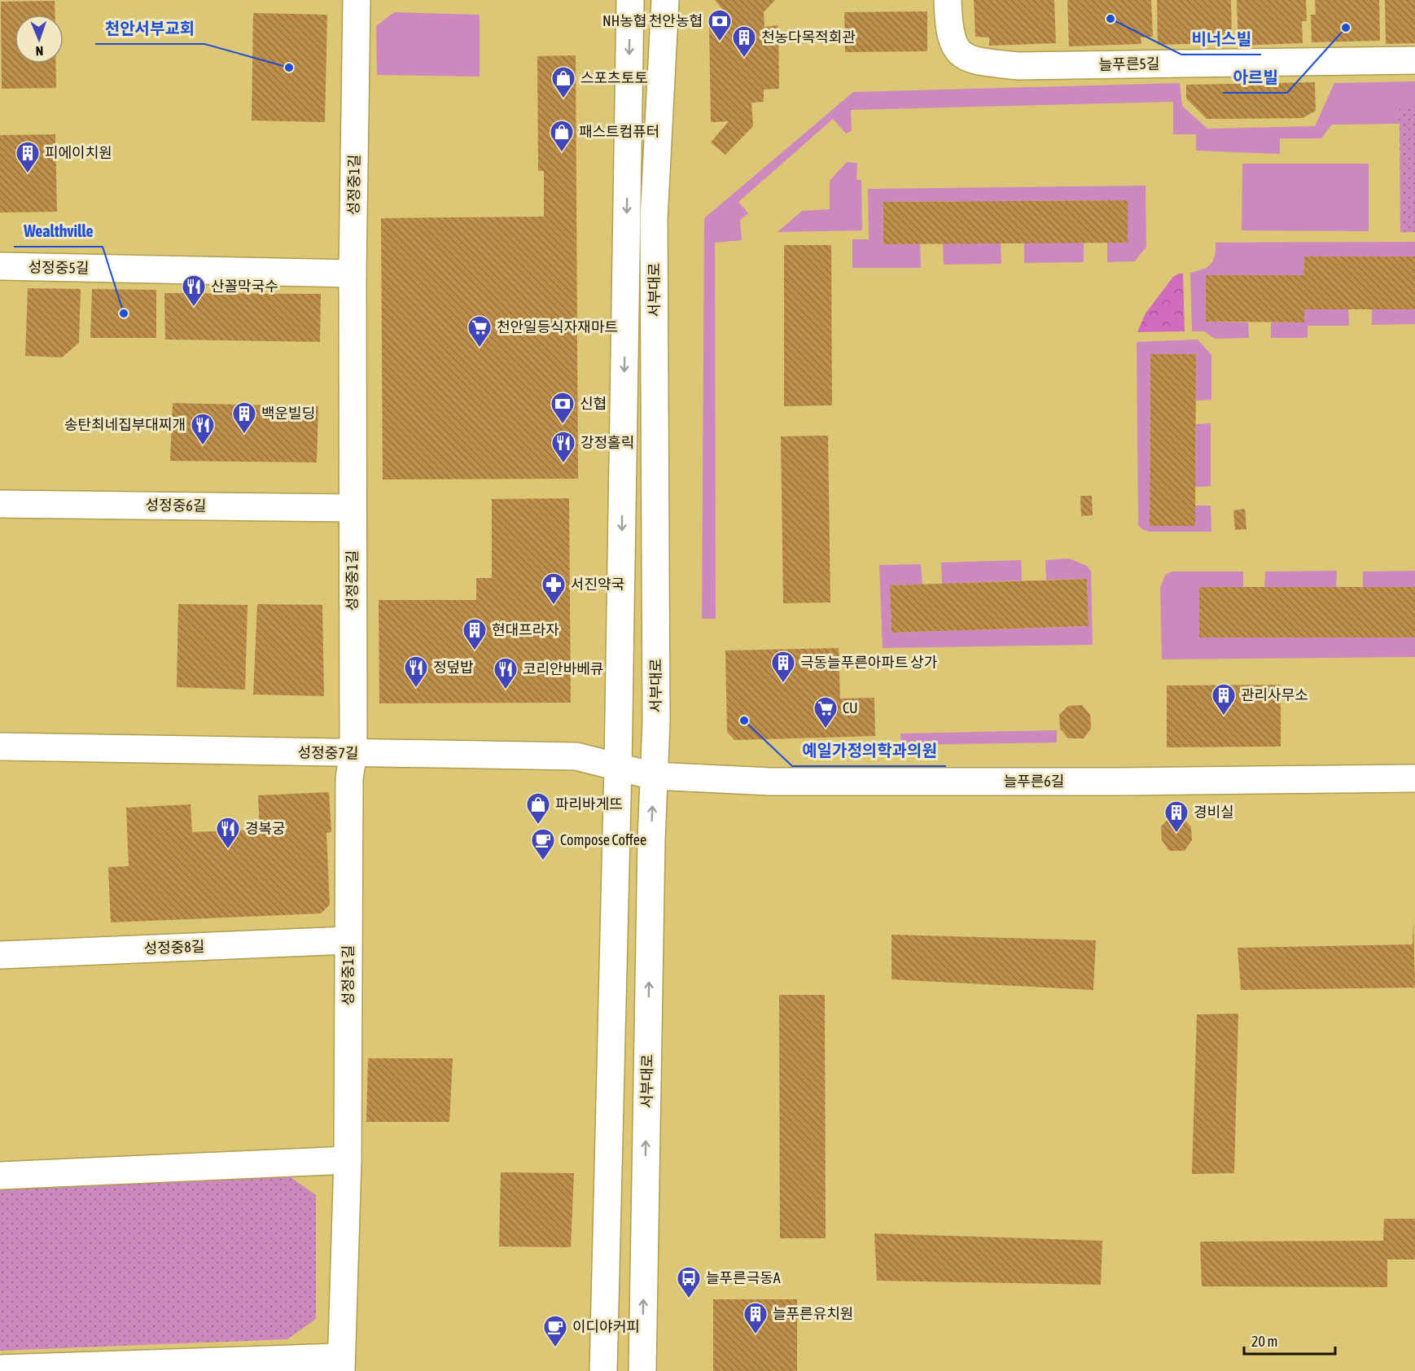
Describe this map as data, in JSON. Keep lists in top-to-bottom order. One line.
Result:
{"streets":{"street":["늘푸른5길","성정중1길","성정중5길","서부대로","성정중6길","성정중7길","늘푸른6길","성정중8길"]},"crossings":[["성정중1길","성정중5길"],["성정중1길","성정중6길"],["성정중1길","성정중7길"],["성정중1길","성정중8길"],["서부대로","성정중7길"],["서부대로","늘푸른6길"],["성정중7길","늘푸른6길"]],"places":{"other":["비너스빌","아르빌","천안서부교회","Wealthville","예일가정의학과의원"],"bank":["NH농협 천안농협","신협"],"building":["천농다목적회관","피에이치원","백운빌딩","현대프라자","극동늘푸른아파트 상가","관리사무소","경비실","늘푸른유치원"],"shop":["스포츠토토","패스트컴퓨터","파리바게뜨"],"restaurant":["산꼴막국수","송탄최네집부대찌개","강정홀릭","정덮밥","코리안바베큐","경복궁"],"supermarket":["천안일등식자재마트","CU"],"pharmacy":["서진약국"],"cafe":["Compose Coffee","이디야커피"],"bus stop":["늘푸른극동A"]},"scale_bar":"20 m","north":"bottom"}
